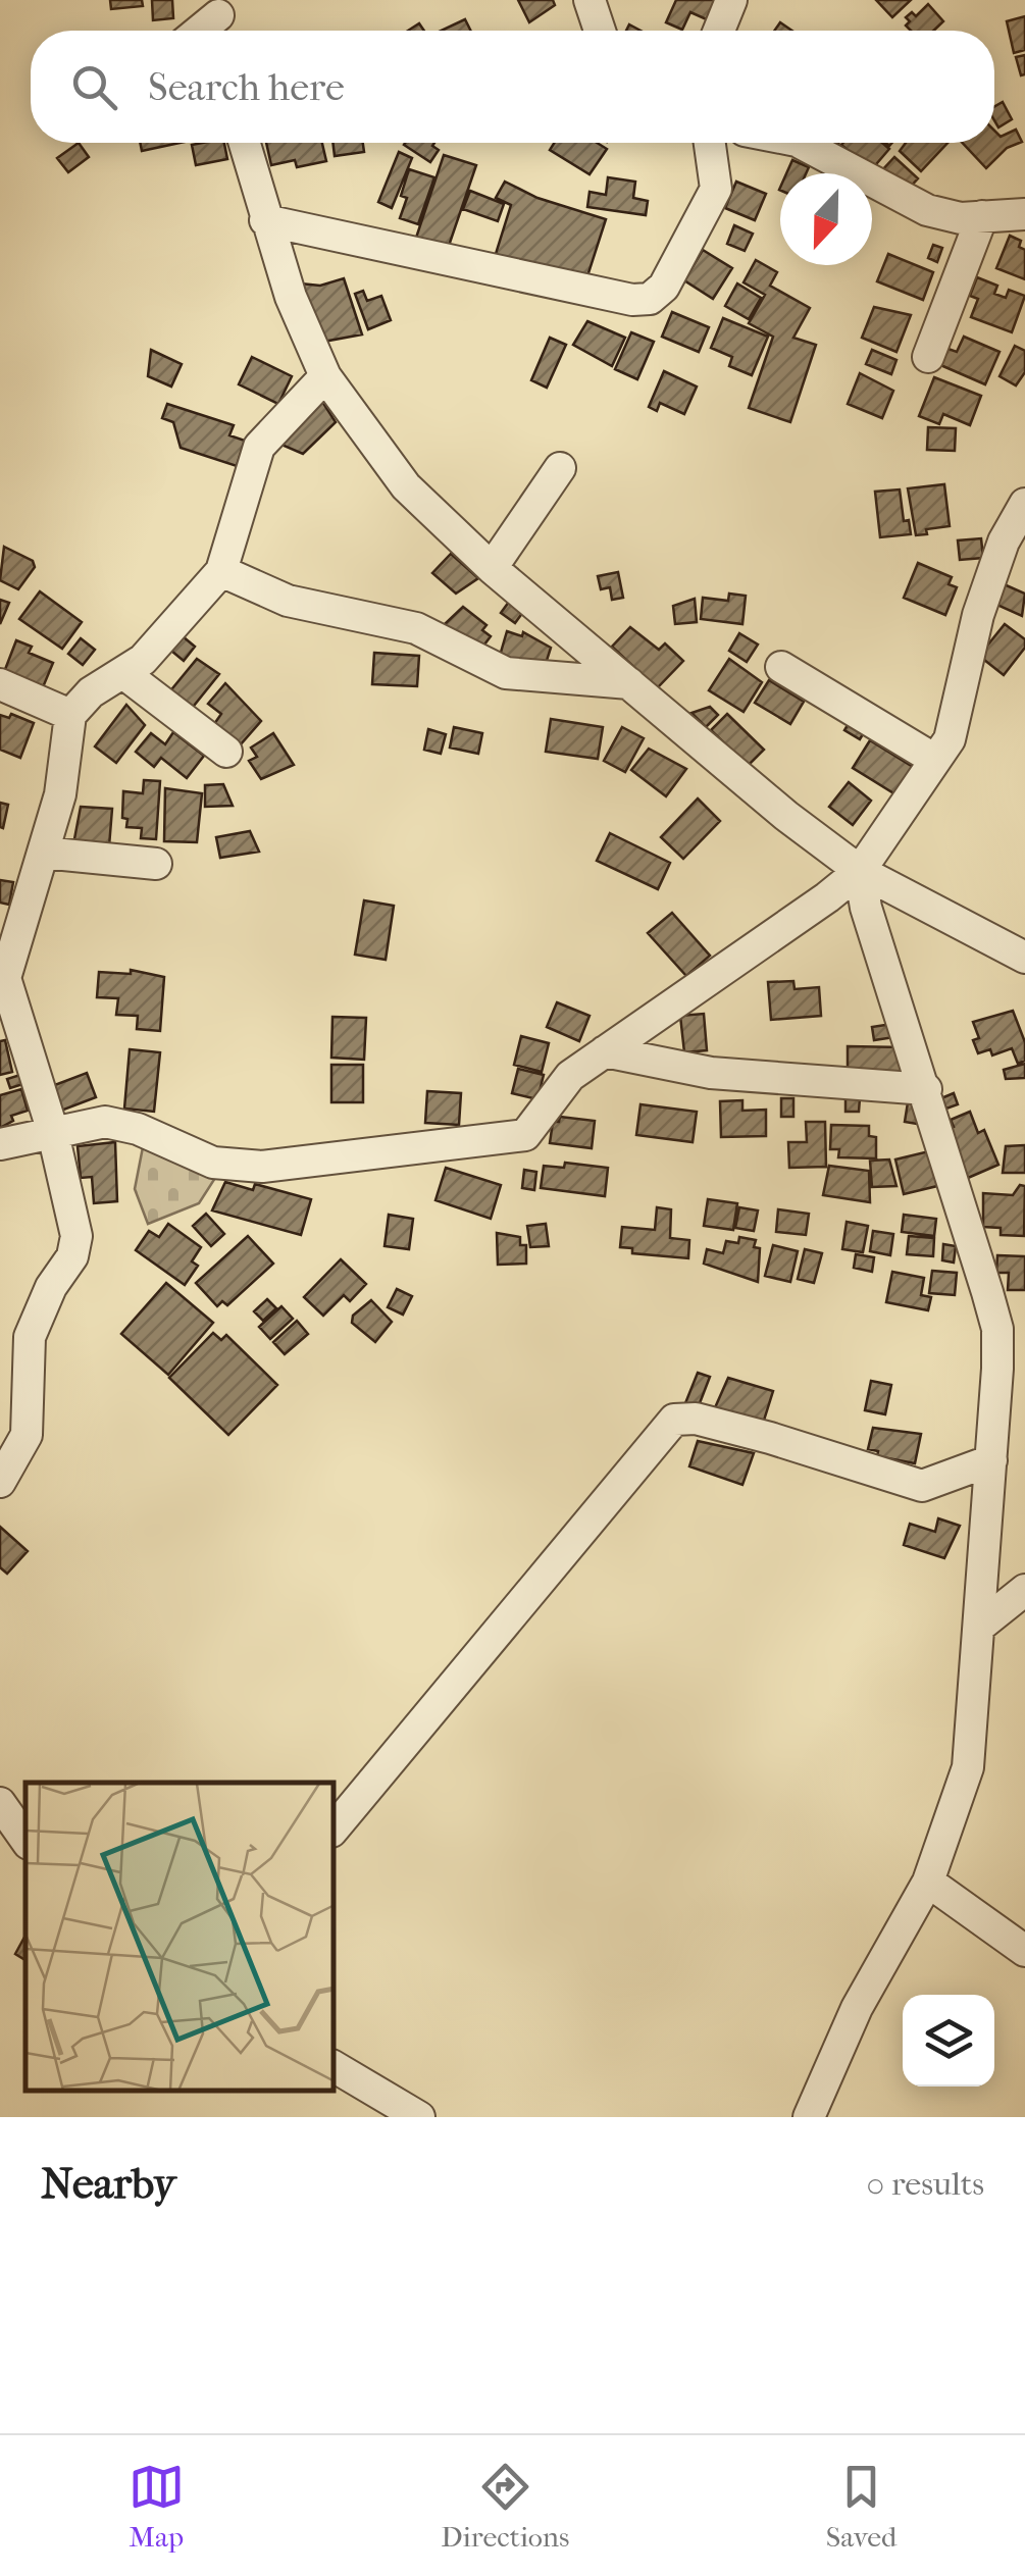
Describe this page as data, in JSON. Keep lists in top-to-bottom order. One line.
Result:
{"north":"bottom","page":{"search":"Search here","heading":["Nearby","0 results"],"nav":["Map","Directions","Saved"]}}
